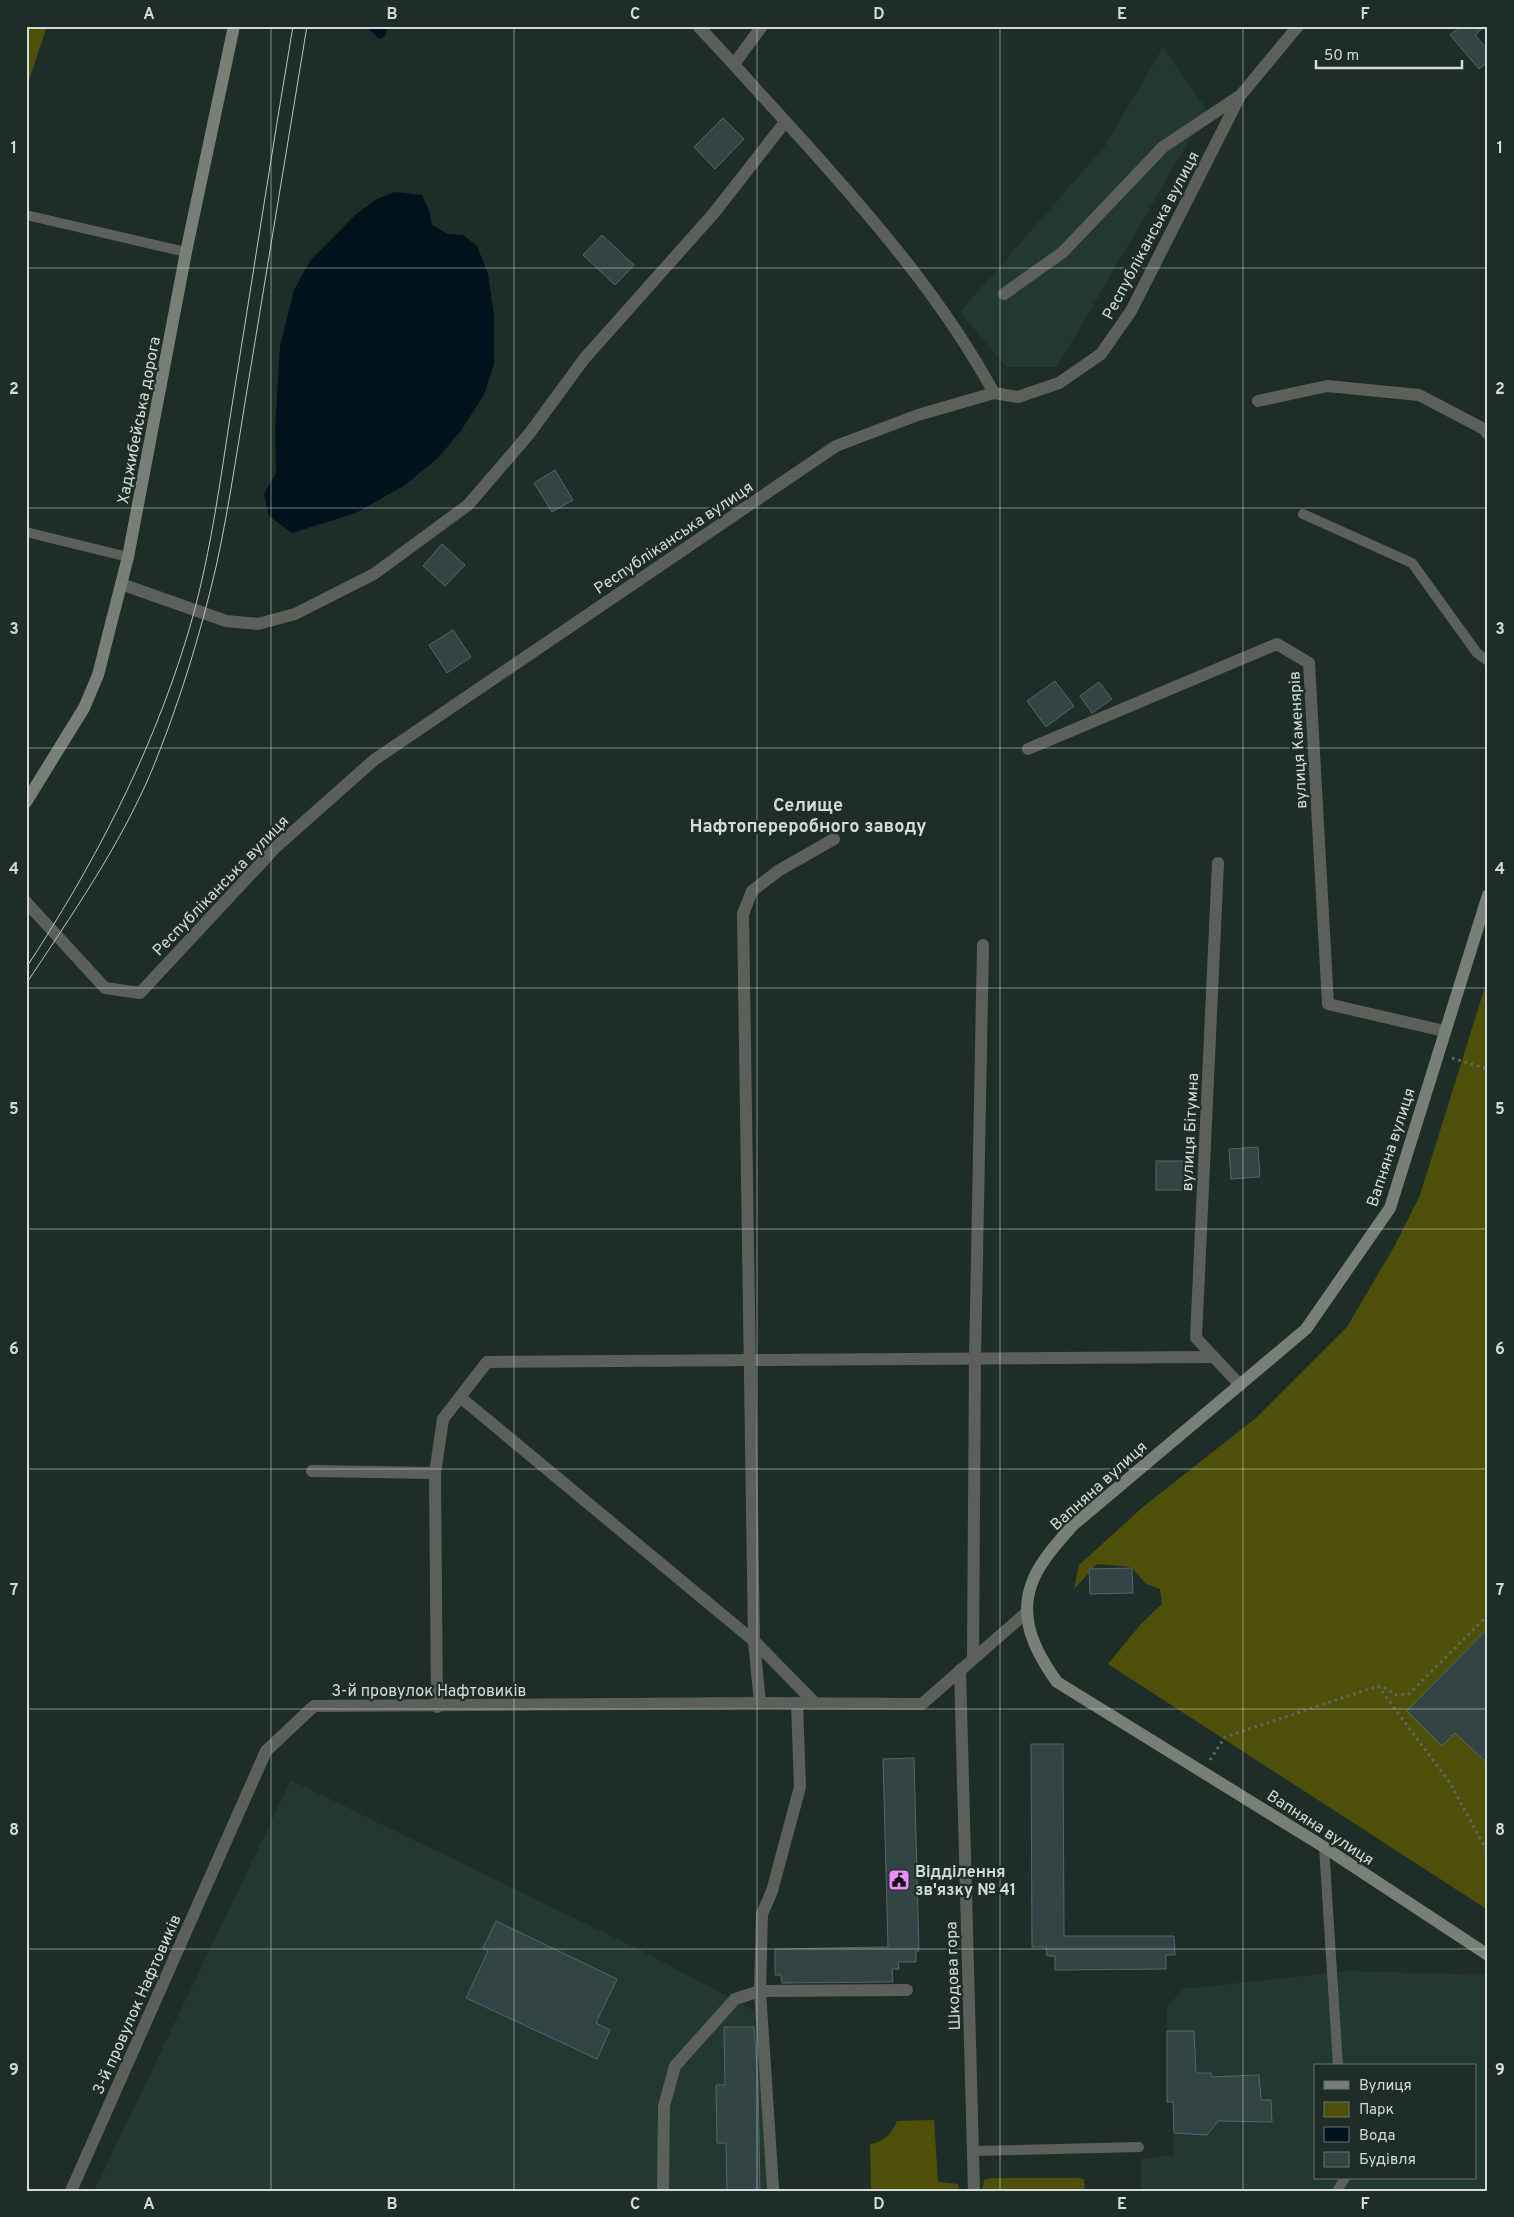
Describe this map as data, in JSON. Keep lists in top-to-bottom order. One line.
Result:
{"streets":{"street":["Республіканська вулиця","Хаджибейська дорога","вулиця Каменярів","вулиця Бітумна","Вапняна вулиця","3-й провулок Нафтовиків","Шкодова гора"]},"crossings":[["вулиця Каменярів","Вапняна вулиця"],["вулиця Бітумна","Вапняна вулиця"],["Вапняна вулиця","3-й провулок Нафтовиків"],["3-й провулок Нафтовиків","Шкодова гора"]],"districts":["Селище Нафтопереробного заводу"],"places":{"public building":["Відділення зв'язку № 41"]},"legend":["Вулиця","Парк","Вода","Будівля"],"scale_bar":"50 m","grid":{"columns":["A","B","C","D","E","F"],"rows":["1","2","3","4","5","6","7","8","9"]}}
